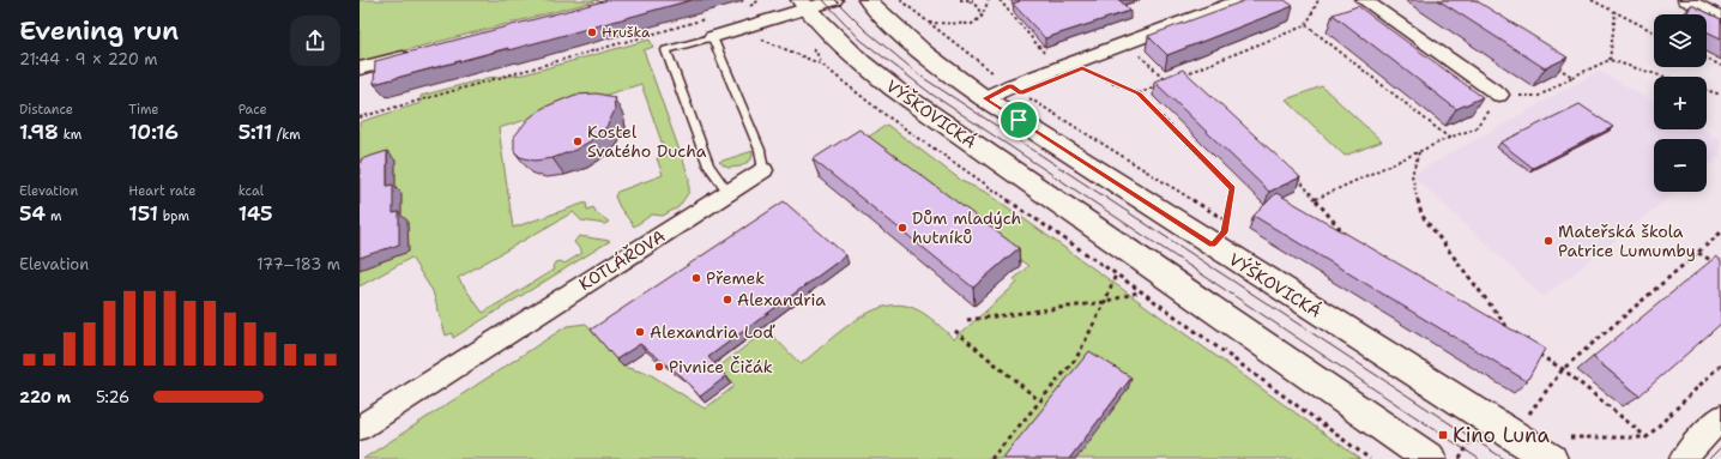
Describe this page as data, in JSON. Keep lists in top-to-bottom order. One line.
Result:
{"streets":{"street":["VÝŠKOVICKÁ","KOTLÁŘOVA"]},"places":{"other":["Hruška","Kostel Svatého Ducha","Dům mladých hutníků","Mateřská škola Patrice Lumumby","Přemek","Alexandria","Alexandria Loď","Pivnice Čičák"],"transit":["Kino Luna"]},"page":{"heading":["Evening run","21:44 · 9 × 220 m"],"map_buttons":["+","−"],"stats":[["Distance","1.98 km"],["Time","10:16"],["Pace","5:11 /km"],["Elevation","54 m"],["Heart rate","151 bpm"],["kcal","145"]],"chart":["Elevation","177–183 m"],"list":[{"name":"220 m","note":"5:26"}]}}
